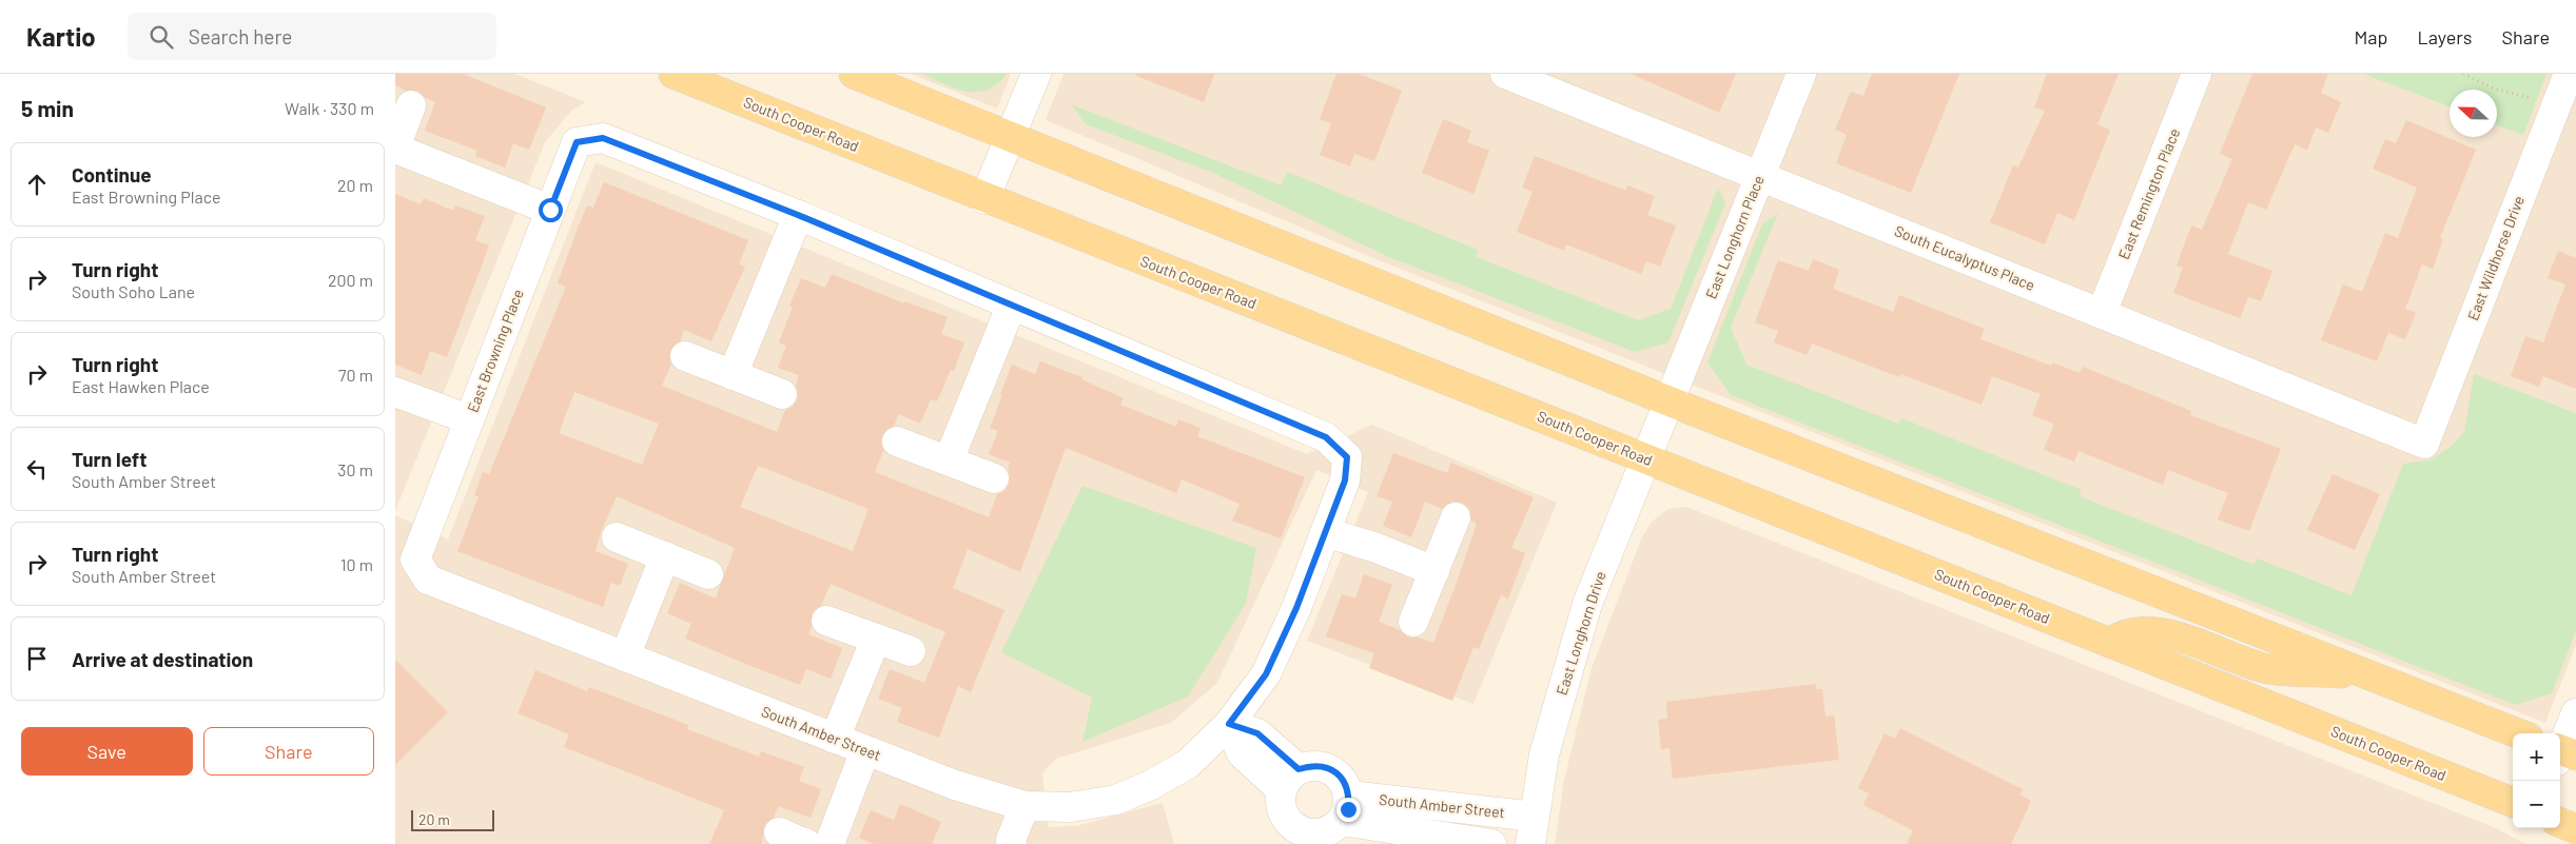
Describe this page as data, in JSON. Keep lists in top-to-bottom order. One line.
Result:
{"streets":{"main road":["South Cooper Road"],"street":["East Remington Place","East Longhorn Place","South Eucalyptus Place","East Wildhorse Drive","East Browning Place","East Longhorn Drive","South Amber Street"]},"crossings":[["South Cooper Road","East Longhorn Drive"],["East Remington Place","South Eucalyptus Place"],["East Longhorn Place","South Eucalyptus Place"],["East Longhorn Place","East Longhorn Drive"],["South Eucalyptus Place","East Wildhorse Drive"],["East Browning Place","South Amber Street"],["East Longhorn Drive","South Amber Street"]],"scale_bar":"20 m","north":"left","page":{"header":"Kartio","search":"Search here","nav":["Map","Layers","Share"],"heading":["5 min","Walk · 330 m"],"list":[["Continue","East Browning Place","20 m"],["Turn right","South Soho Lane","200 m"],["Turn right","East Hawken Place","70 m"],["Turn left","South Amber Street","30 m"],["Turn right","South Amber Street","10 m"],"Arrive at destination"],"buttons":["Save","Share"],"map_buttons":["+","−"],"scale":"20 m"}}
